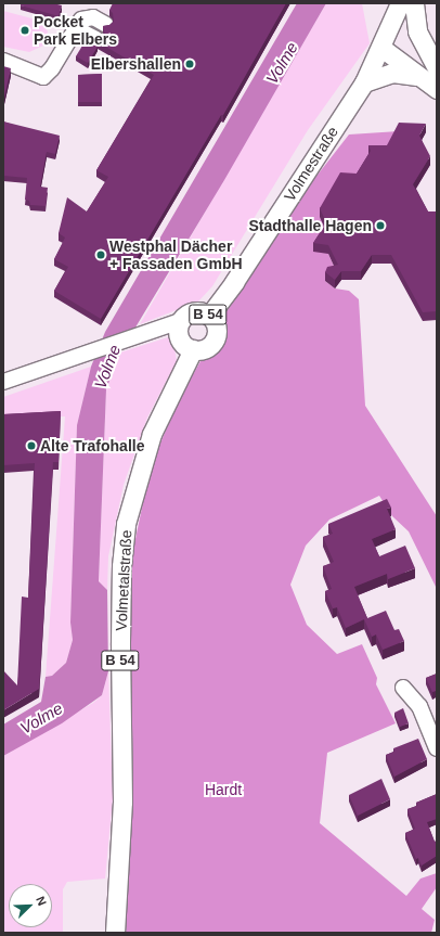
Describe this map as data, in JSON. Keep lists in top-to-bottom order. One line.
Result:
{"streets":{"main road":["Volmestraße","B 54","Volmetalstraße"]},"crossings":[["Volmestraße","B 54"],["Volmestraße","Volmetalstraße"],["B 54","Volmetalstraße"]],"water":["Volme"],"parks":["Hardt"],"places":["Pocket Park Elbers","Elbershallen","Stadthalle Hagen","Westphal Dächer + Fassaden GmbH","Alte Trafohalle"],"north":"top right"}
